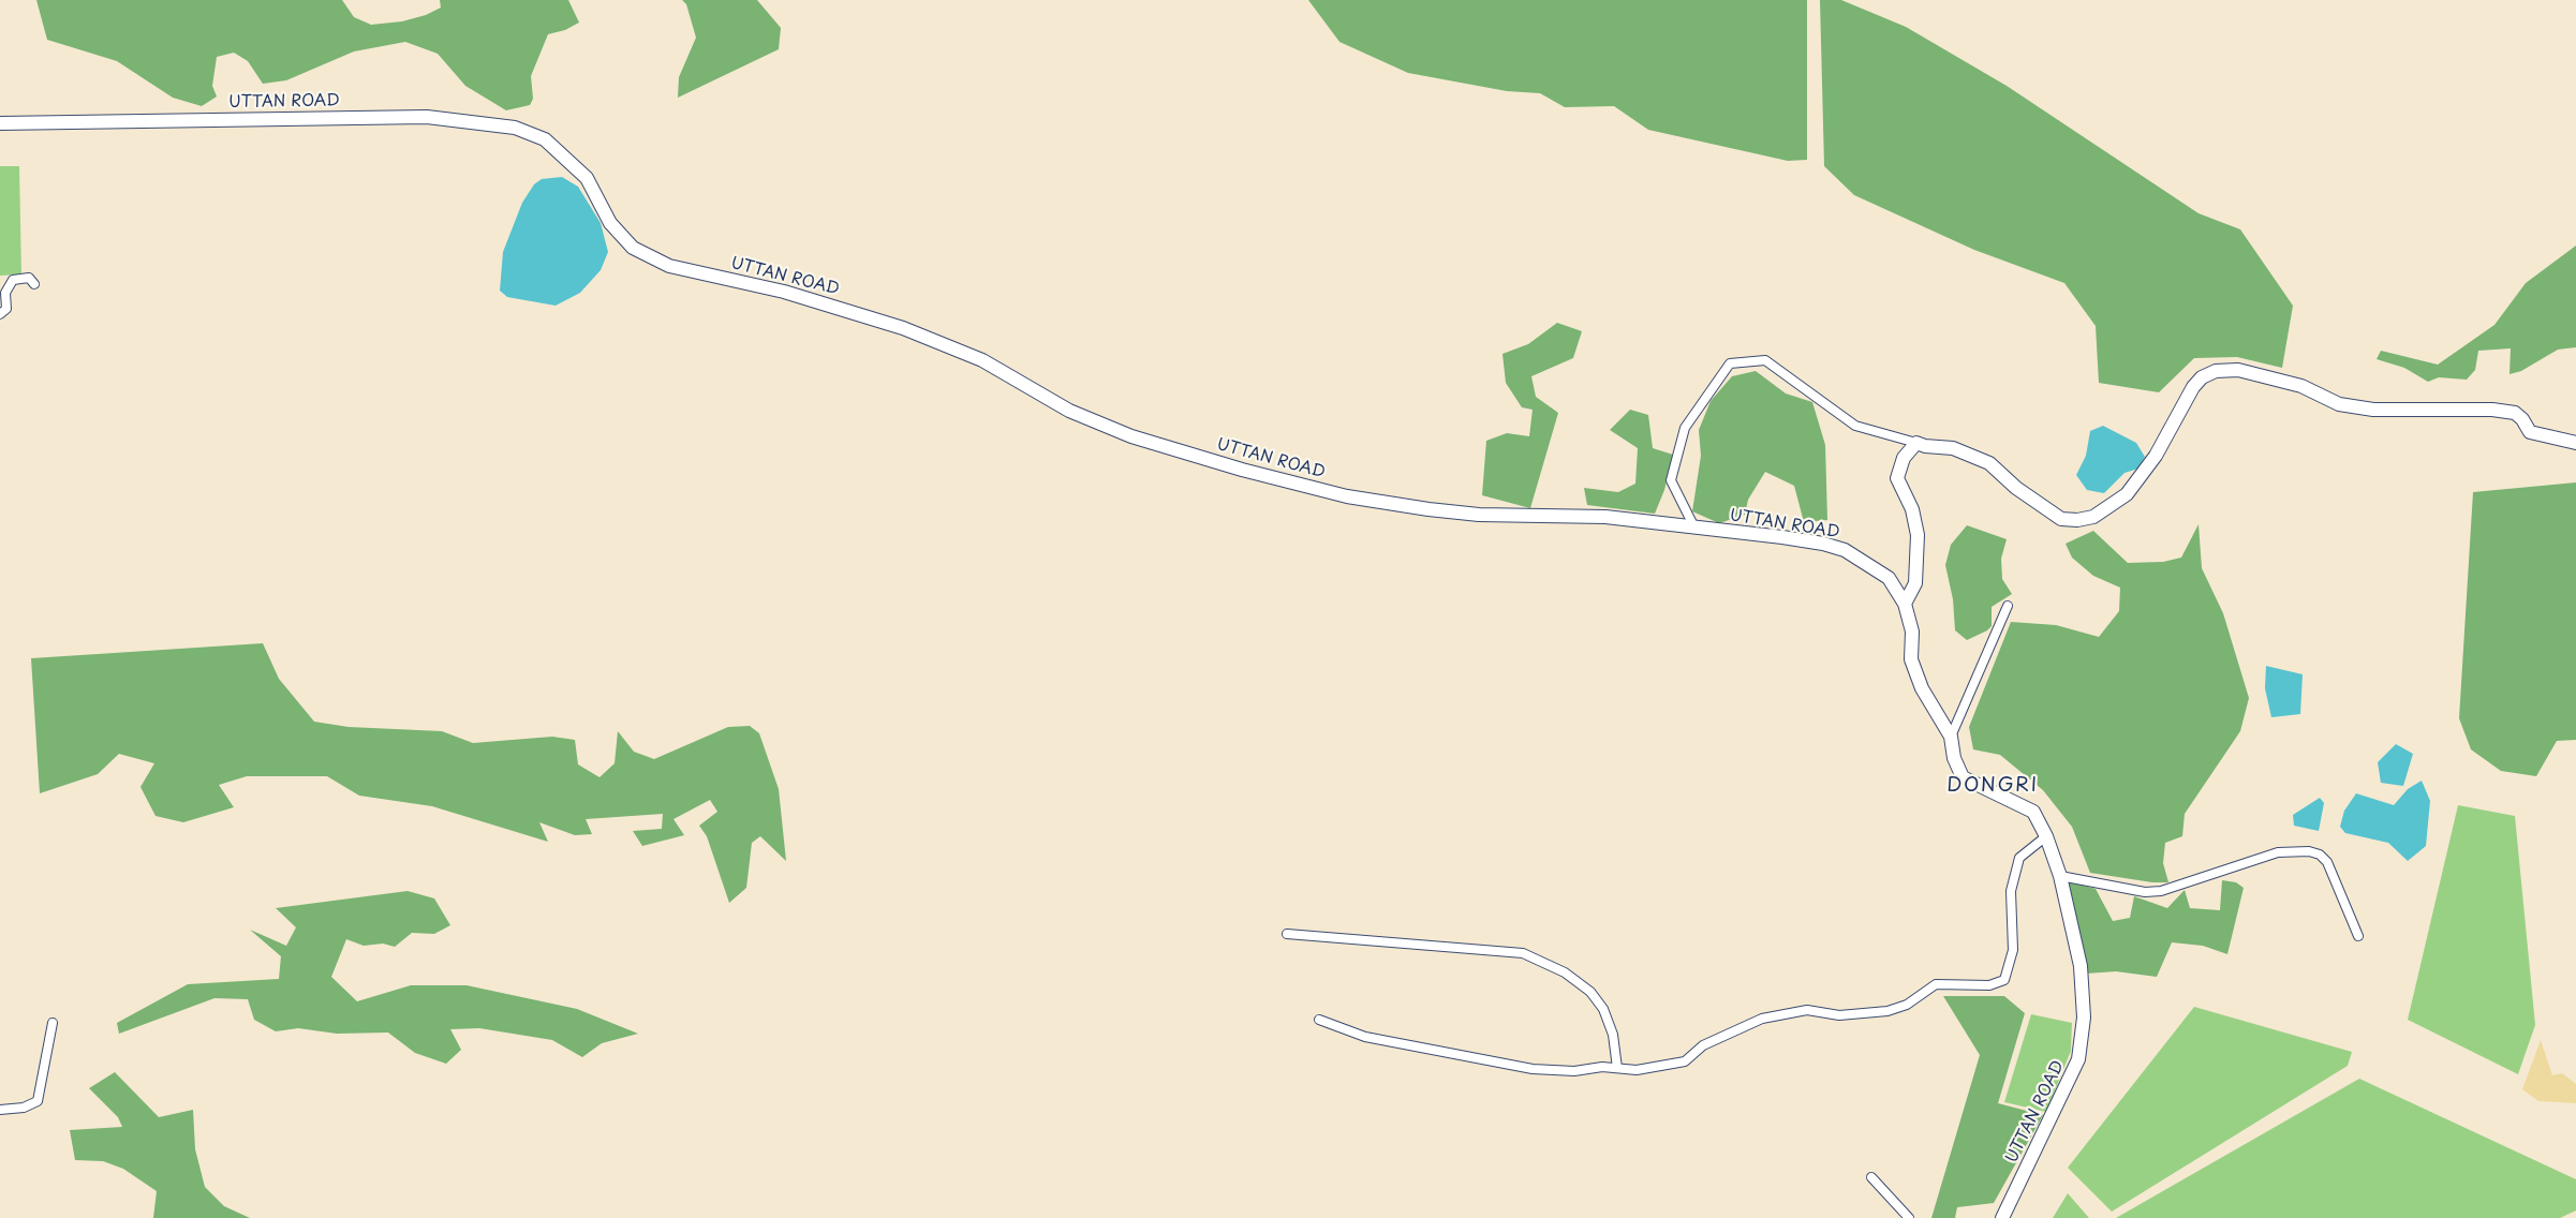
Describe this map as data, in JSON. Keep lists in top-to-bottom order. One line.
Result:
{"streets":{"main road":["UTTAN ROAD"]},"districts":["DONGRI"]}
